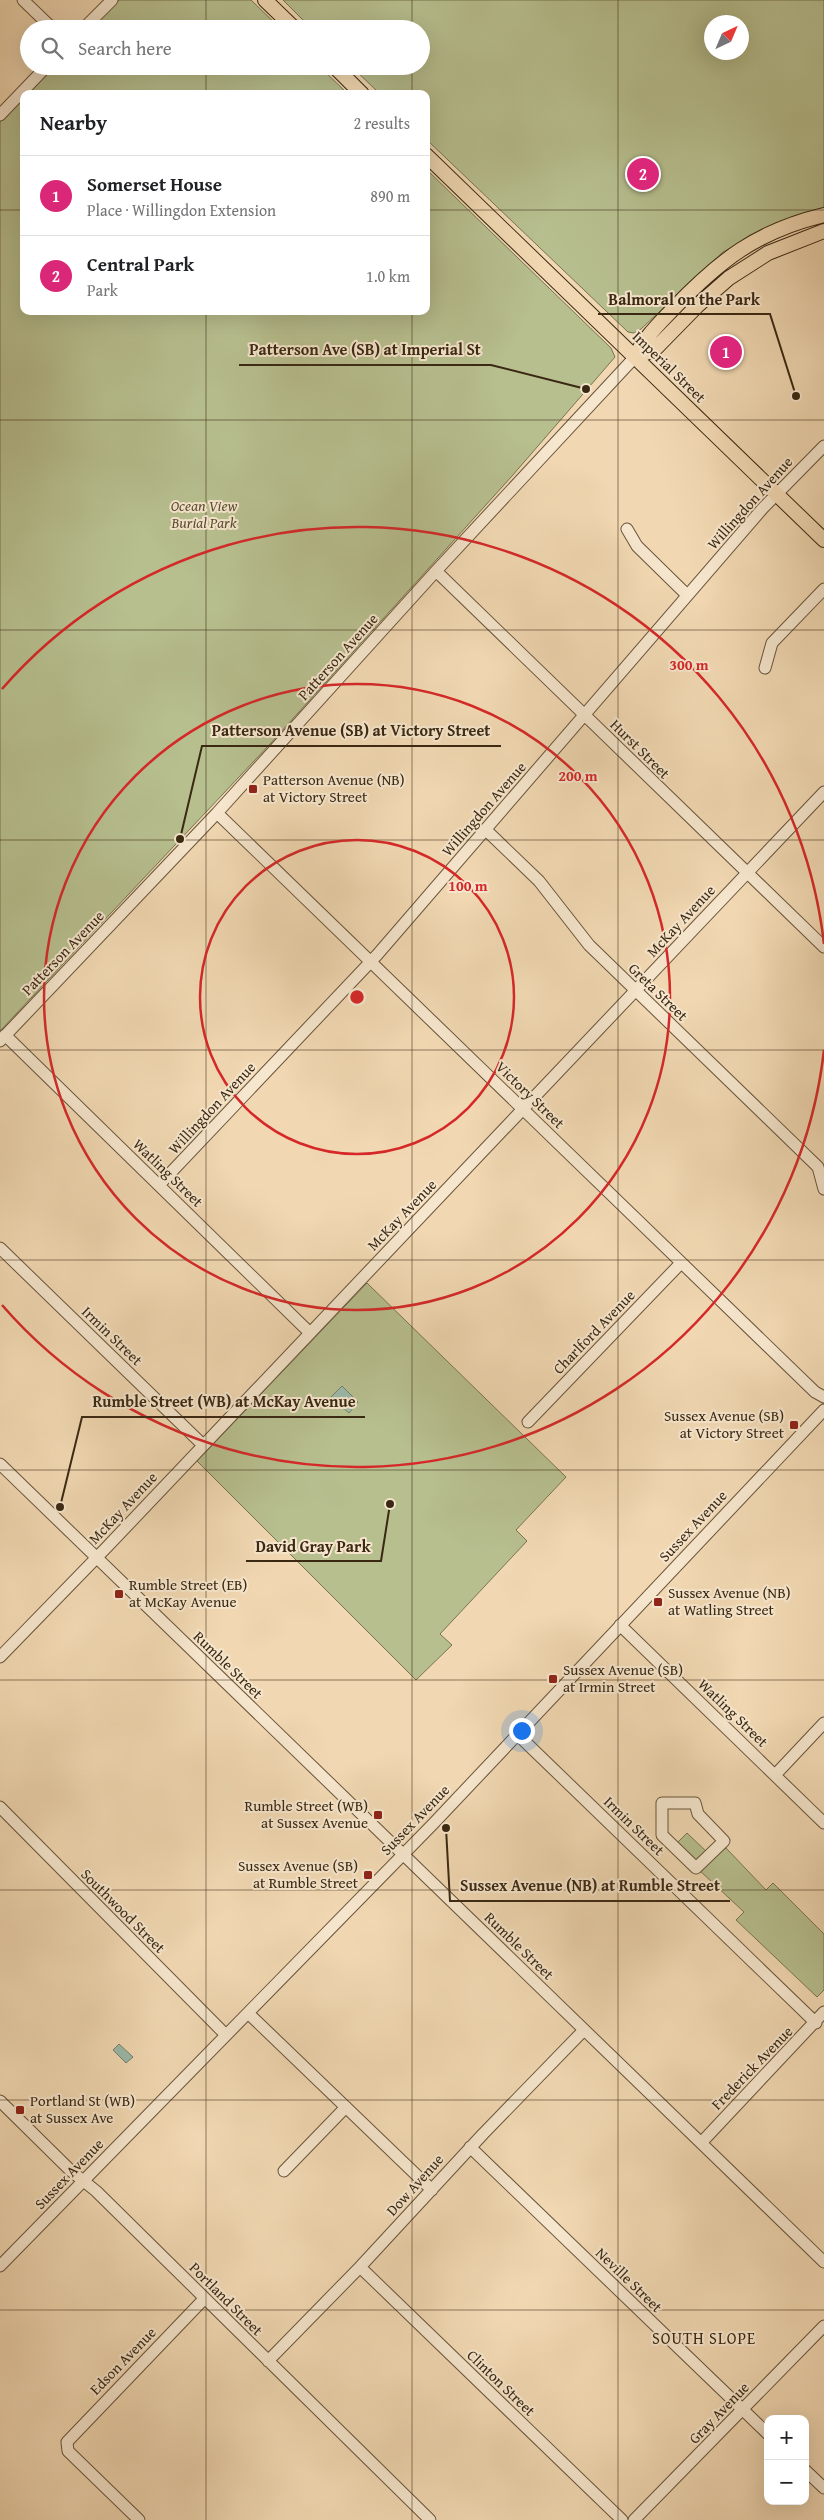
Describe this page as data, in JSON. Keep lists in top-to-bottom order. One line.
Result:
{"streets":{"main road":["Imperial Street"],"street":["Willingdon Avenue","Patterson Avenue","Hurst Street","McKay Avenue","Greta Street","Victory Street","Watling Street","Charlford Avenue","Irmin Street","Sussex Avenue","Rumble Street","Southwood Street","Frederick Avenue","Dow Avenue","Neville Street","Portland Street","Edson Avenue","Clinton Street","Gray Avenue"]},"crossings":[["Imperial Street","Willingdon Avenue"],["Imperial Street","Patterson Avenue"],["Willingdon Avenue","Hurst Street"],["Willingdon Avenue","Greta Street"],["Willingdon Avenue","Victory Street"],["Willingdon Avenue","Watling Street"],["Patterson Avenue","Hurst Street"],["Patterson Avenue","Victory Street"],["Patterson Avenue","Watling Street"],["Hurst Street","McKay Avenue"],["McKay Avenue","Greta Street"],["McKay Avenue","Victory Street"],["McKay Avenue","Watling Street"],["McKay Avenue","Irmin Street"],["McKay Avenue","Rumble Street"],["Victory Street","Charlford Avenue"],["Watling Street","Sussex Avenue"],["Irmin Street","Sussex Avenue"],["Irmin Street","Frederick Avenue"],["Sussex Avenue","Rumble Street"],["Sussex Avenue","Southwood Street"],["Sussex Avenue","Portland Street"],["Rumble Street","Frederick Avenue"],["Rumble Street","Dow Avenue"],["Dow Avenue","Neville Street"],["Dow Avenue","Portland Street"],["Dow Avenue","Clinton Street"],["Neville Street","Gray Avenue"],["Portland Street","Edson Avenue"]],"districts":["SOUTH SLOPE"],"parks":["Ocean View Burial Park"],"places":{"other":["Patterson Ave (SB) at Imperial St","Balmoral on the Park","Patterson Avenue (SB) at Victory Street","David Gray Park","Rumble Street (WB) at McKay Avenue","Sussex Avenue (NB) at Rumble Street"],"transit":["Patterson Avenue (NB) at Victory Street","Sussex Avenue (SB) at Victory Street","Rumble Street (EB) at McKay Avenue","Sussex Avenue (NB) at Watling Street","Sussex Avenue (SB) at Irmin Street","Rumble Street (WB) at Sussex Avenue","Sussex Avenue (SB) at Rumble Street","Portland St (WB) at Sussex Ave"]},"north":"top right","page":{"search":"Search here","heading":["Nearby","2 results"],"list":[{"mark":"1","name":"Somerset House","note":"Place · Willingdon Extension","value":"890 m"},{"mark":"2","name":"Central Park","note":"Park","value":"1.0 km"}],"pins":["2","1"],"map_buttons":["+","−"]},"rings":["300 m","200 m","100 m"]}
